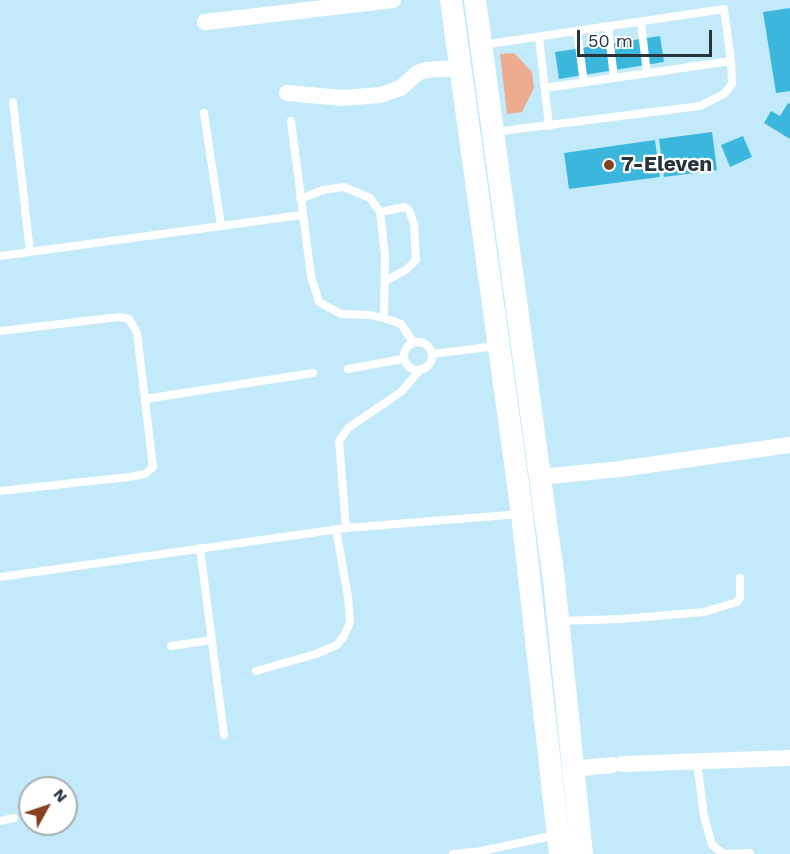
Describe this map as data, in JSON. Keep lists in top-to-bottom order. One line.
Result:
{"places":["7-Eleven"],"scale_bar":"50 m","north":"top right"}
